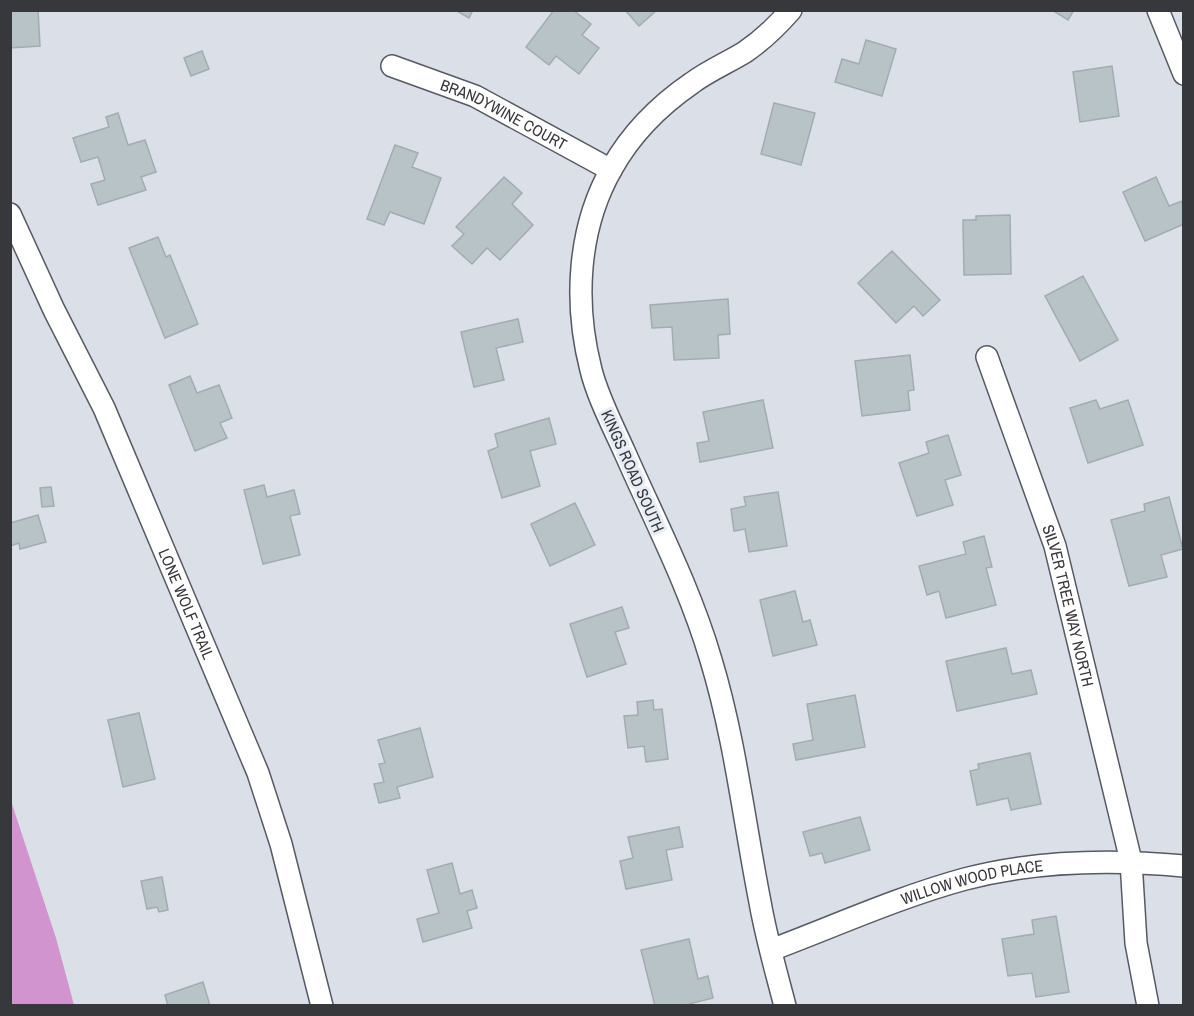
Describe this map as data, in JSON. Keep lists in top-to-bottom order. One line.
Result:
{"streets":{"street":["BRANDYWINE COURT","KINGS ROAD SOUTH","LONE WOLF TRAIL","SILVER TREE WAY NORTH","WILLOW WOOD PLACE"]},"crossings":[["BRANDYWINE COURT","KINGS ROAD SOUTH"],["KINGS ROAD SOUTH","WILLOW WOOD PLACE"],["SILVER TREE WAY NORTH","WILLOW WOOD PLACE"]]}
